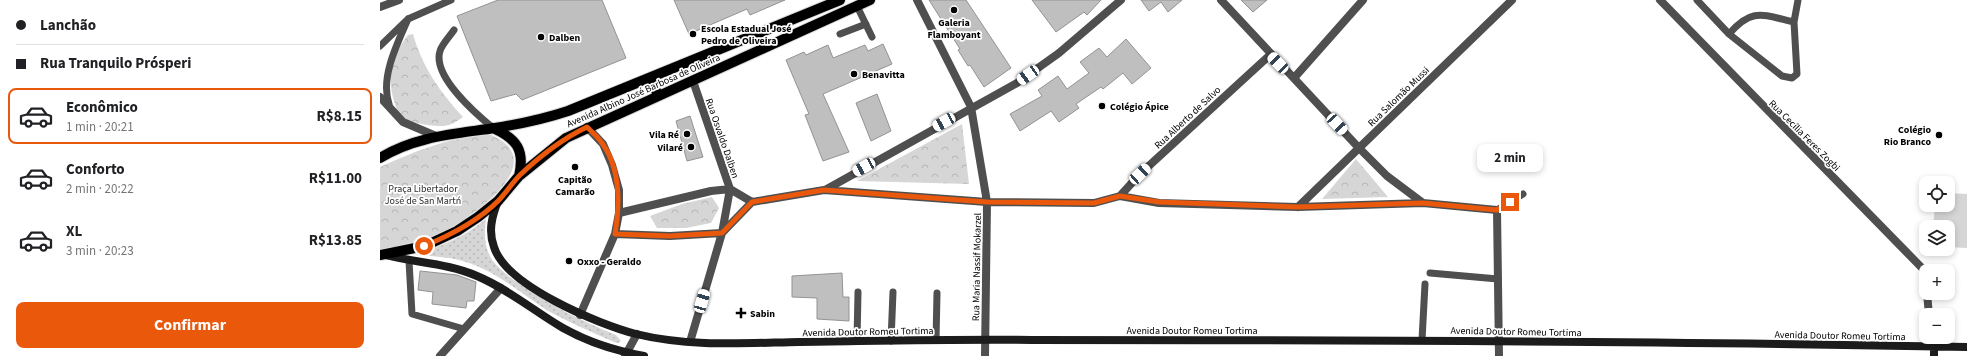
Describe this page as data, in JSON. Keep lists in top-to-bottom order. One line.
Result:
{"streets":{"main road":["Avenida Albino José Barbosa de Oliveira","Avenida Doutor Romeu Tortima"],"street":["Rua Salomão Mussi","Rua Alberto de Salvo","Rua Cecília Feres Zogbi","Rua Osvaldo Dalben","Rua Maria Nassif Mokarzel"]},"crossings":[["Avenida Albino José Barbosa de Oliveira","Rua Osvaldo Dalben"],["Avenida Albino José Barbosa de Oliveira","Avenida Doutor Romeu Tortima"],["Rua Osvaldo Dalben","Avenida Doutor Romeu Tortima"],["Rua Maria Nassif Mokarzel","Avenida Doutor Romeu Tortima"]],"parks":["Praça Libertador José de San Martń"],"places":{"other":["Galeria Flamboyant","Escola Estadual José Pedro de Oliveira","Dalben","Benavitta","Colégio Ápice","Vila Ré","Colégio Rio Branco","Vilaré","Capitão Camarão","Oxxo - Geraldo"],"health":["Sabin"]},"page":{"banner":["Lanchão","Rua Tranquilo Prósperi"],"list":[{"name":"Econômico","note":"1 min · 20:21","value":"R$8.15"},{"name":"Conforto","note":"2 min · 20:22","value":"R$11.00"},{"name":"XL","note":"3 min · 20:23","value":"R$13.85"}],"bubble":"2 min","map_buttons":["+","−"],"buttons":"Confirmar"}}
